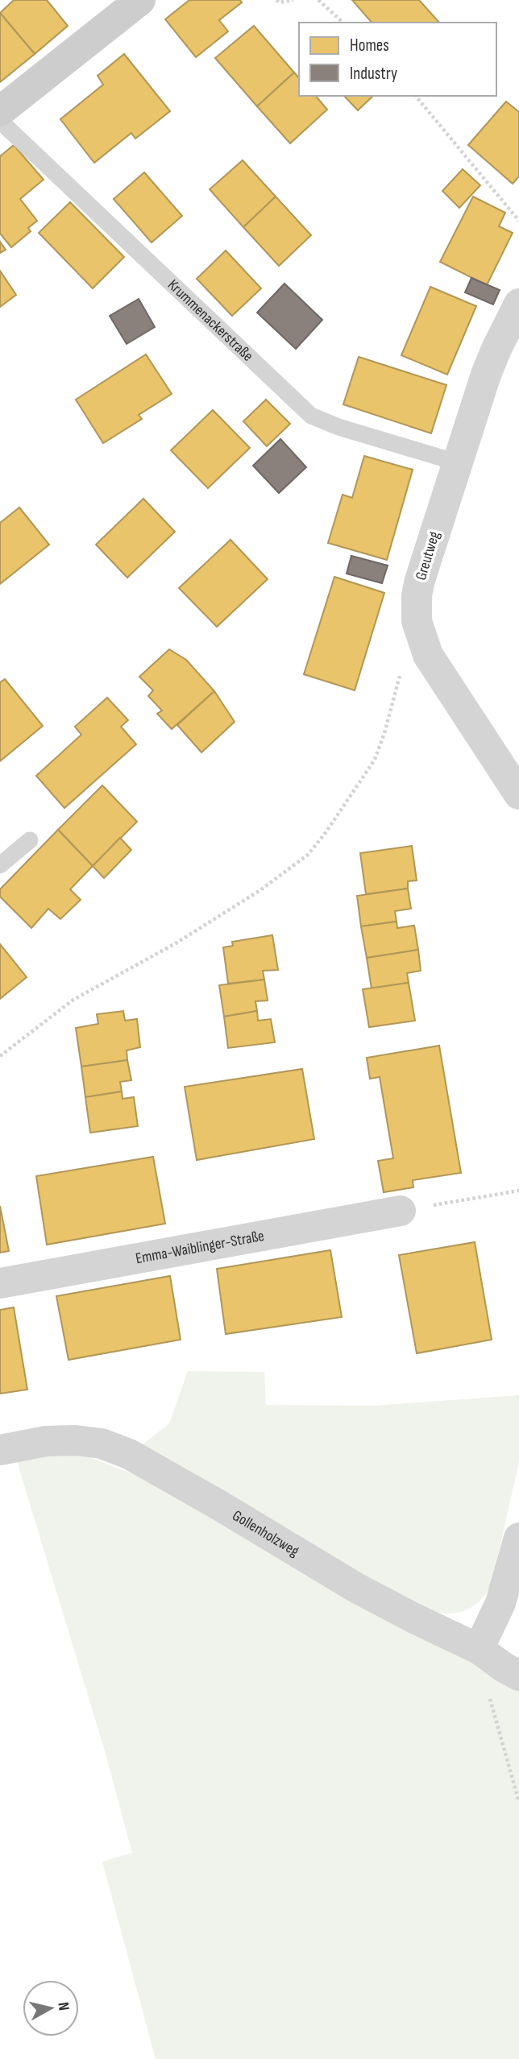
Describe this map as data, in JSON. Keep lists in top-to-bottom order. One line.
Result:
{"streets":{"street":["Greutweg","Emma-Waiblinger-Straße","Gollenholzweg"],"lane":["Krummenackerstraße"]},"crossings":[["Krummenackerstraße","Greutweg"]],"legend":["Homes","Industry"],"north":"right"}
